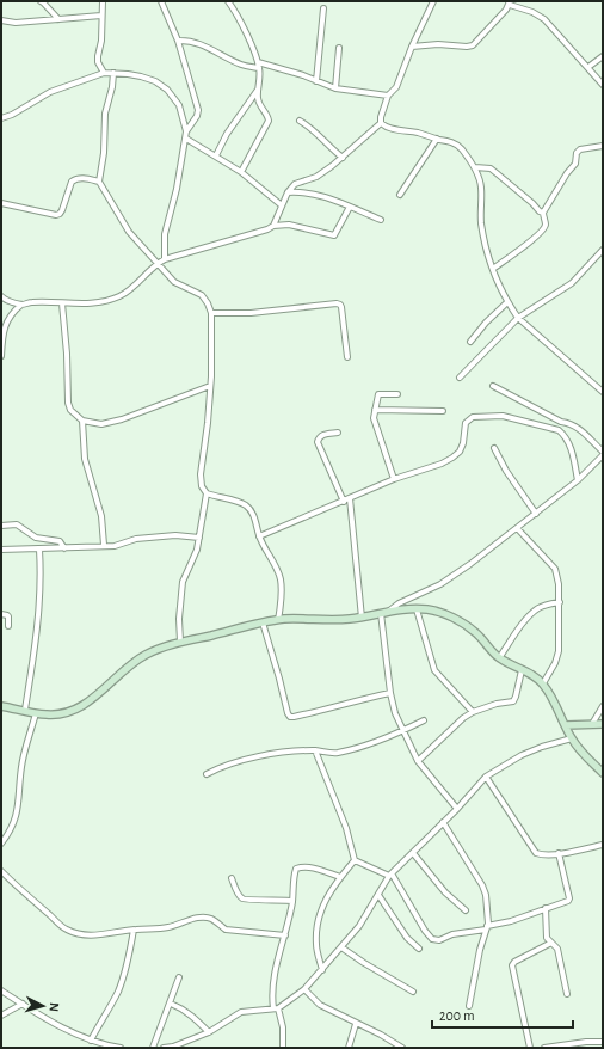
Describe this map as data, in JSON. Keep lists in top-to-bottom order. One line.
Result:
{"scale_bar":"200 m","north":"right"}
